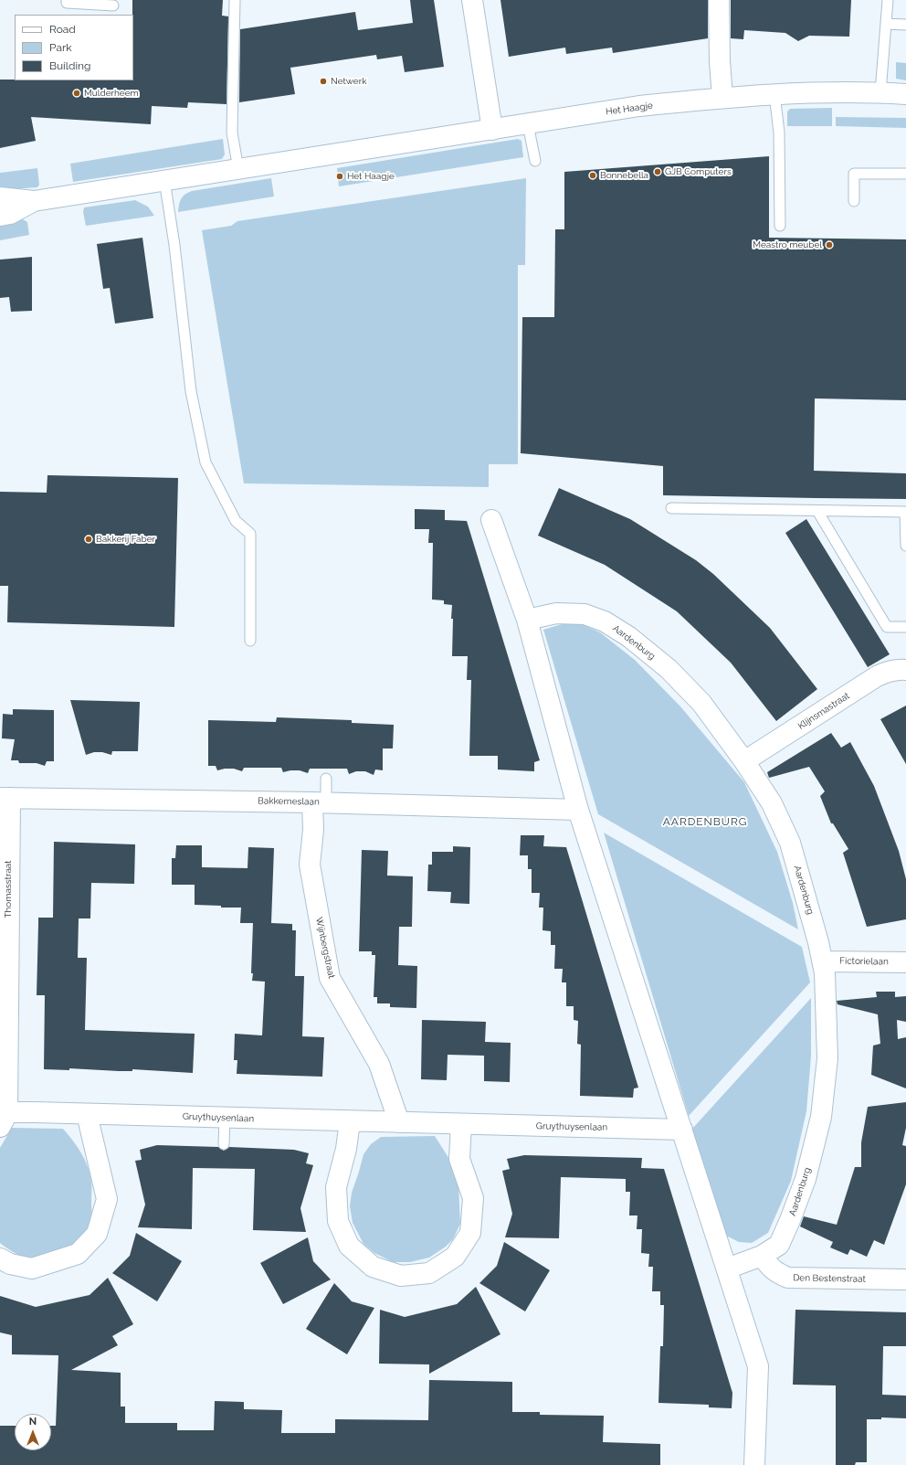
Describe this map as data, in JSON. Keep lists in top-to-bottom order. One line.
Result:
{"streets":{"street":["Het Haagje","Aardenburg","Klijnsmastraat","Bakkerneslaan","Thomasstraat","Wijnbergstraat","Fictorielaan","Gruythuysenlaan","Den Bestenstraat"]},"crossings":[["Aardenburg","Klijnsmastraat"],["Aardenburg","Fictorielaan"],["Aardenburg","Den Bestenstraat"],["Bakkerneslaan","Thomasstraat"],["Bakkerneslaan","Wijnbergstraat"],["Thomasstraat","Gruythuysenlaan"],["Wijnbergstraat","Gruythuysenlaan"]],"districts":["AARDENBURG"],"places":["Netwerk","Mulderheem","GJB Computers","Bonnebella","Het Haagje","Meastro meubel","Bakkerij Faber"],"legend":["Road","Park","Building"],"north":"top"}
